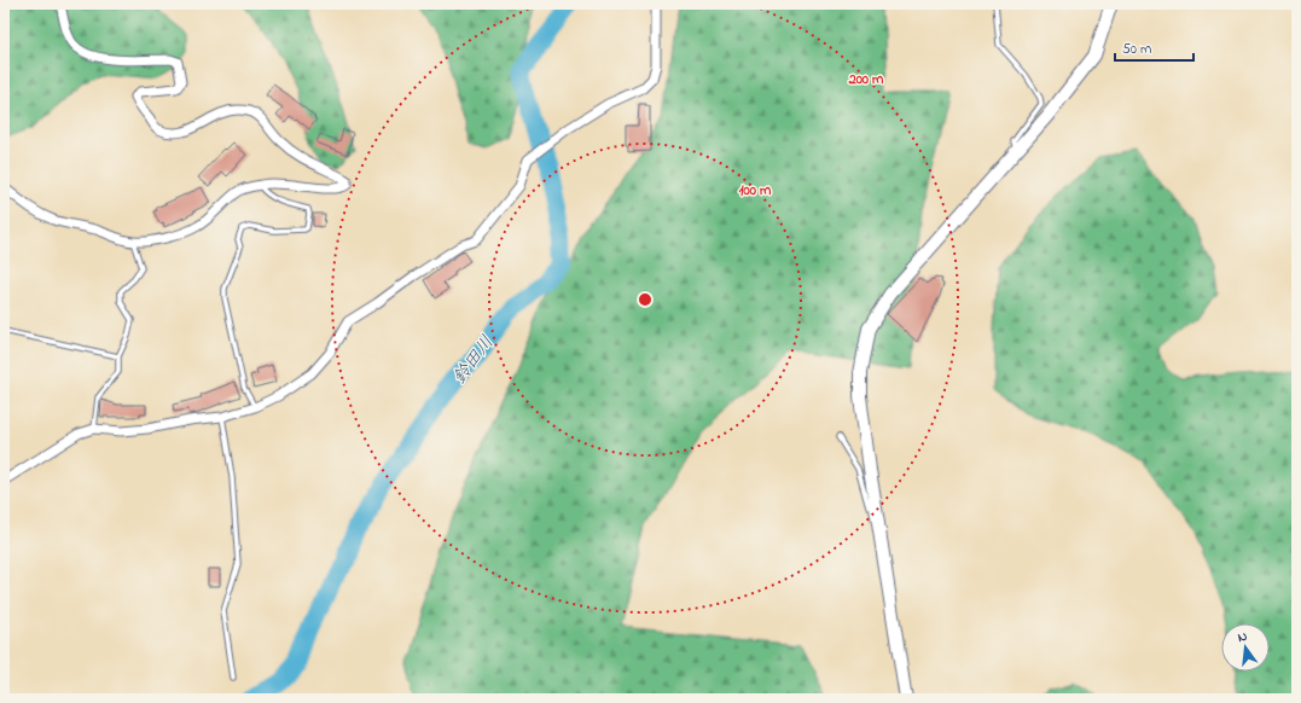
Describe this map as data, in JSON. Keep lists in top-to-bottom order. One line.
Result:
{"water":["鈴田川"],"scale_bar":"50 m","north":"top","rings":["200 m","100 m"]}
